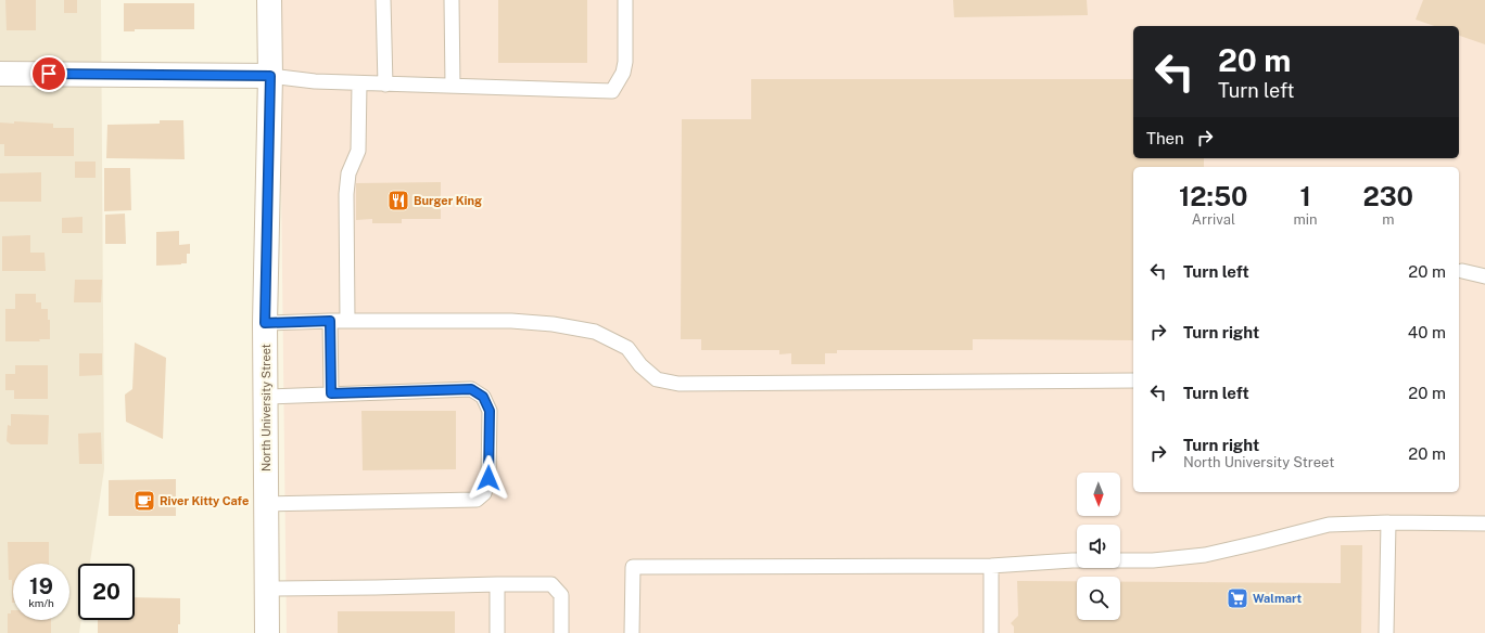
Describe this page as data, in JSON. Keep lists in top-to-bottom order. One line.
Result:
{"streets":{"main road":["North University Street"]},"places":{"restaurant":["Burger King"],"cafe":["River Kitty Cafe"],"supermarket":["Walmart"]},"north":"bottom","page":{"turn":["20 m","Turn left"],"then":"Then","eta":["12:50","Arrival","1","min","230","m"],"list":[{"name":"Turn left","value":"20 m"},{"name":"Turn right","value":"40 m"},{"name":"Turn left","value":"20 m"},{"name":"Turn right","note":"North University Street","value":"20 m"}],"speed":"19 km/h","limit":"20"}}
